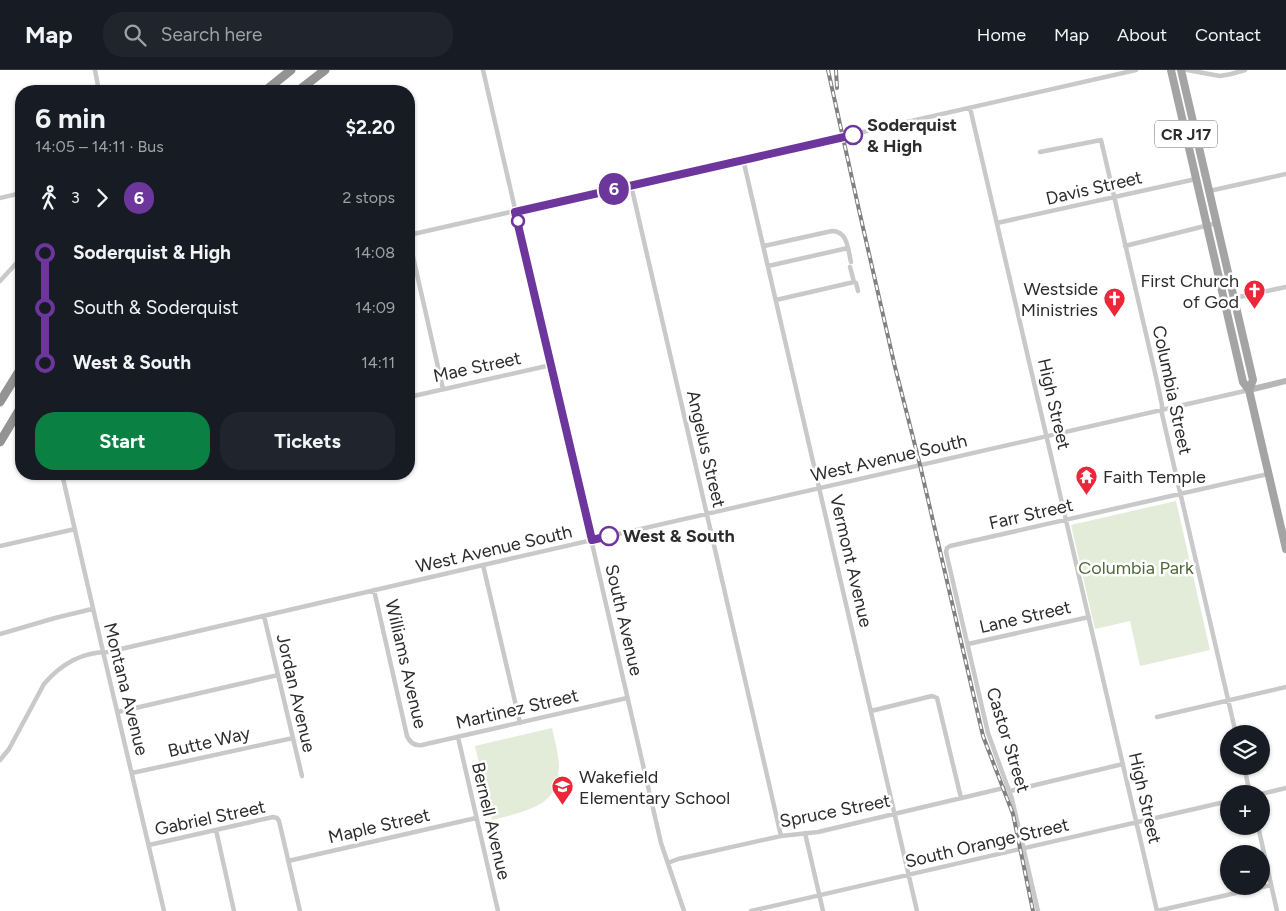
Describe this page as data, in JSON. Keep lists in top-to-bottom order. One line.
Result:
{"streets":{"main road":["CR J17"],"street":["Davis Street","Mae Street","Columbia Street","High Street","Angelus Street","West Avenue South","Farr Street","Vermont Avenue","Lane Street","South Avenue","Williams Avenue","Montana Avenue","Jordan Avenue","Martinez Street","Castor Street","Butte Way","Spruce Street","Gabriel Street","Bernell Avenue","Maple Street","South Orange Street"]},"crossings":[["CR J17","Davis Street"],["CR J17","West Avenue South"],["Davis Street","Columbia Street"],["Davis Street","High Street"],["Mae Street","South Avenue"],["Columbia Street","West Avenue South"],["Columbia Street","Farr Street"],["High Street","West Avenue South"],["High Street","Farr Street"],["High Street","Lane Street"],["High Street","Spruce Street"],["High Street","South Orange Street"],["Angelus Street","West Avenue South"],["Angelus Street","Spruce Street"],["West Avenue South","Vermont Avenue"],["West Avenue South","South Avenue"],["West Avenue South","Williams Avenue"],["West Avenue South","Montana Avenue"],["West Avenue South","Jordan Avenue"],["Farr Street","Castor Street"],["Vermont Avenue","Spruce Street"],["Vermont Avenue","South Orange Street"],["Lane Street","Castor Street"],["South Avenue","Martinez Street"],["South Avenue","Spruce Street"],["Williams Avenue","Martinez Street"],["Montana Avenue","Butte Way"],["Montana Avenue","Gabriel Street"],["Jordan Avenue","Butte Way"],["Martinez Street","Bernell Avenue"],["Castor Street","Spruce Street"],["Castor Street","South Orange Street"],["Gabriel Street","Maple Street"],["Bernell Avenue","Maple Street"]],"parks":["Columbia Park"],"places":{"other":["Soderquist & High","West & South"],"church":["First Church of God","Westside Ministries"],"temple":["Faith Temple"],"school or university":["Wakefield Elementary School"]},"lines":["bus line 6"],"page":{"header":"Map","search":"Search here","nav":["Home","Map","About","Contact"],"on_map":"6","heading":["6 min","14:05 – 14:11 · Bus","$2.20"],"legs":["3","6","2 stops"],"list":[{"name":"Soderquist & High","value":"14:08"},{"name":"South & Soderquist","value":"14:09"},{"name":"West & South","value":"14:11"}],"buttons":["Start","Tickets"],"map_buttons":["+","−"]}}
